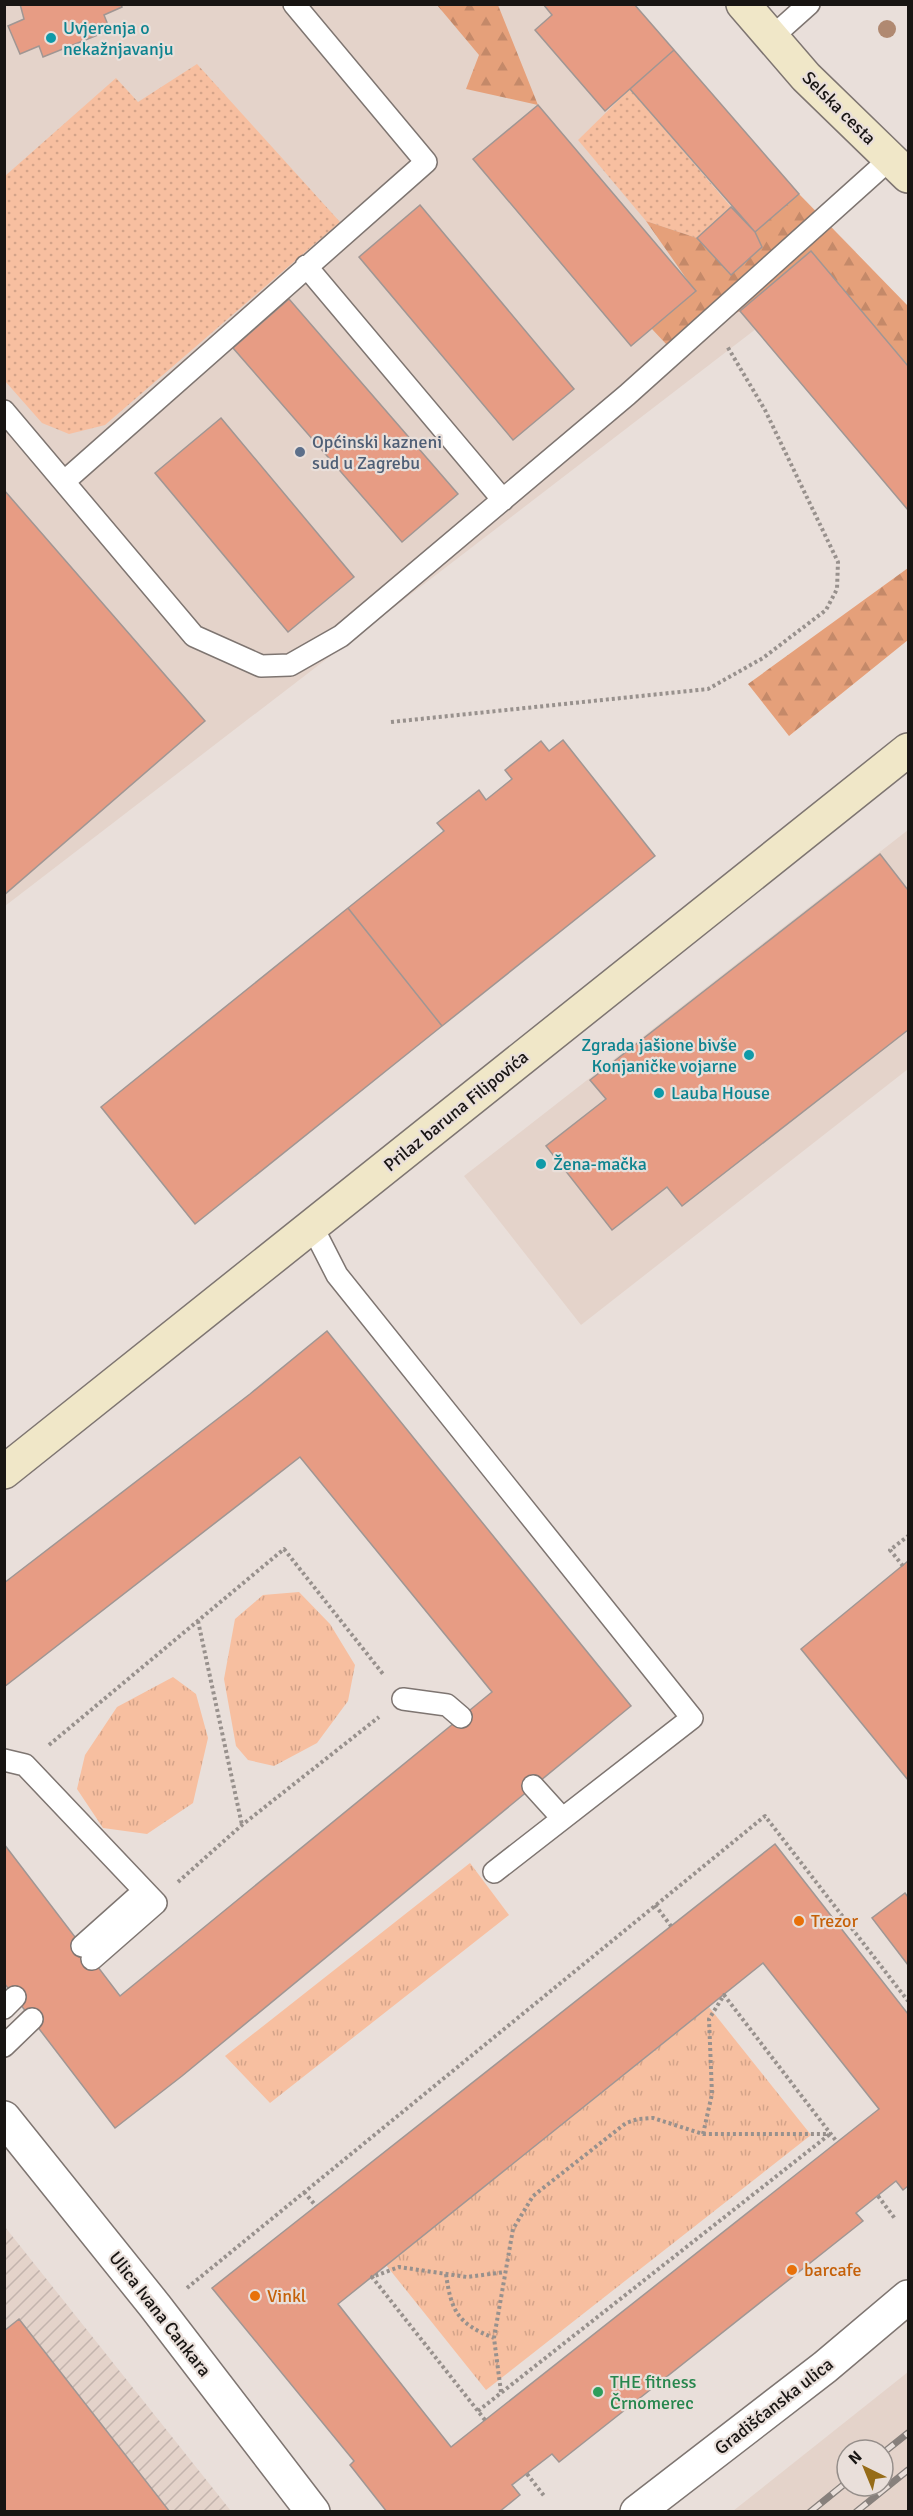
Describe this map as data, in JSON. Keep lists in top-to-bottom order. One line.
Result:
{"streets":{"main road":["Selska cesta","Prilaz baruna Filipovića"],"street":["Ulica Ivana Cankara","Gradišćanska ulica"]},"places":["Uvjerenja o nekažnjavanju","Općinski kazneni sud u Zagrebu","Zgrada jašione bivše Konjaničke vojarne","Lauba House","Žena-mačka","Trezor","barcafe","Vinkl","THE fitness Črnomerec"],"north":"top left"}
